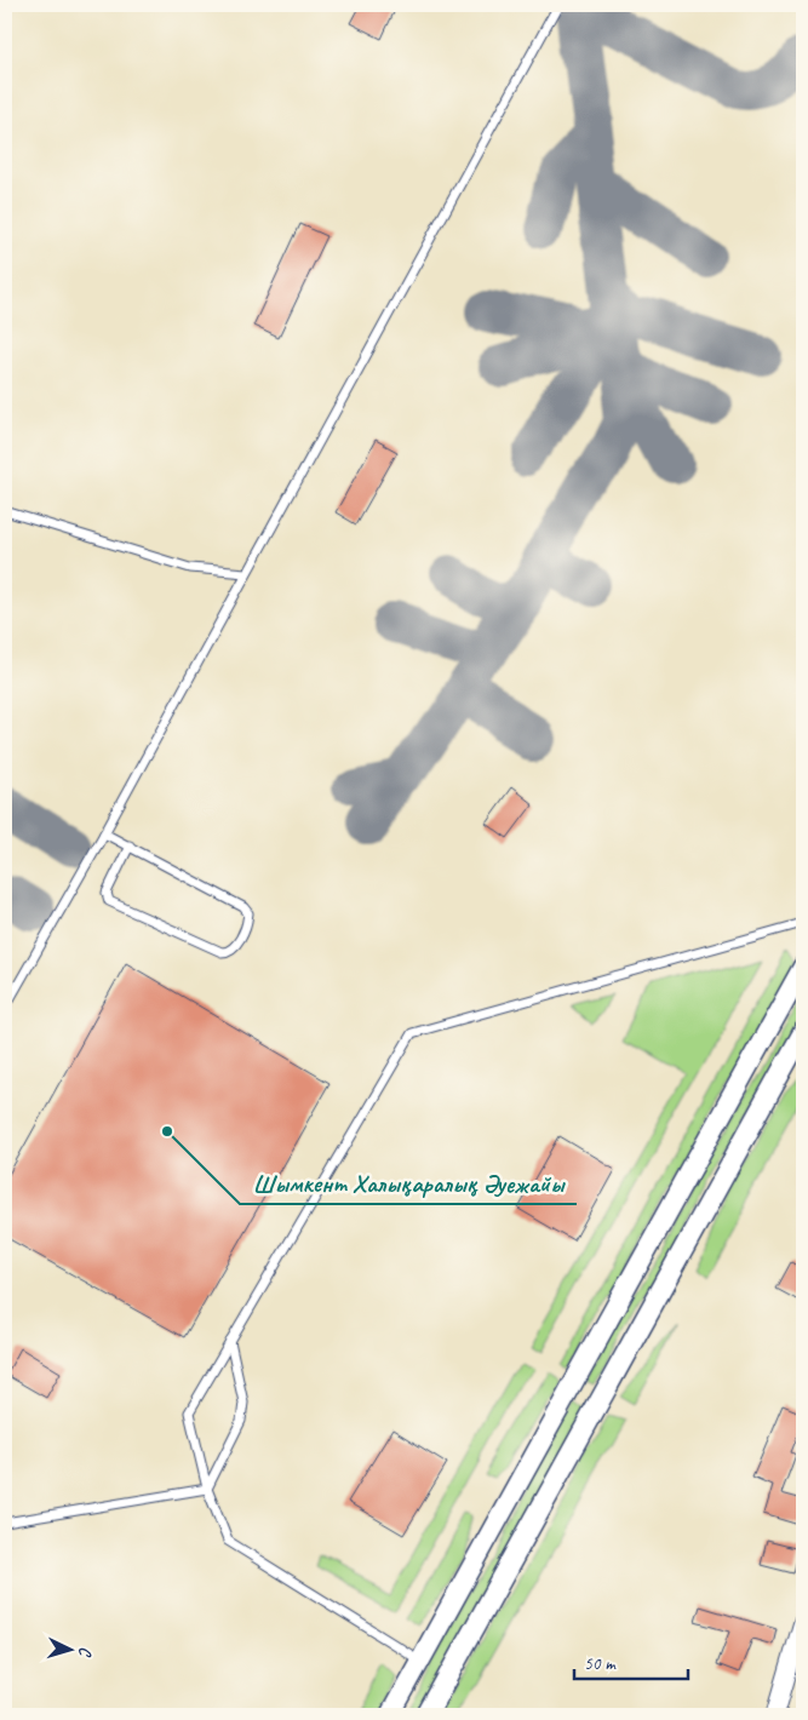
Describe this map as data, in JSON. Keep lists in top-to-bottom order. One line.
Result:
{"places":["Шымкент Халықаралық Әуежайы"],"scale_bar":"50 m","north":"right"}
